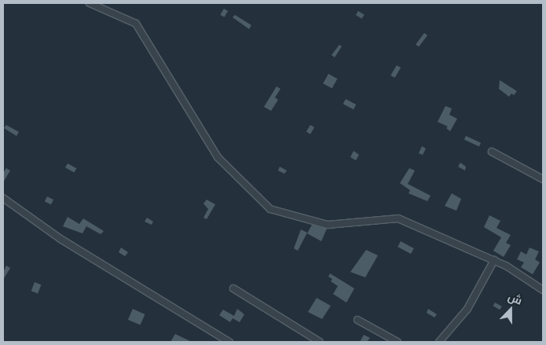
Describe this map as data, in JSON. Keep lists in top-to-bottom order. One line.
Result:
{"north":"top"}
